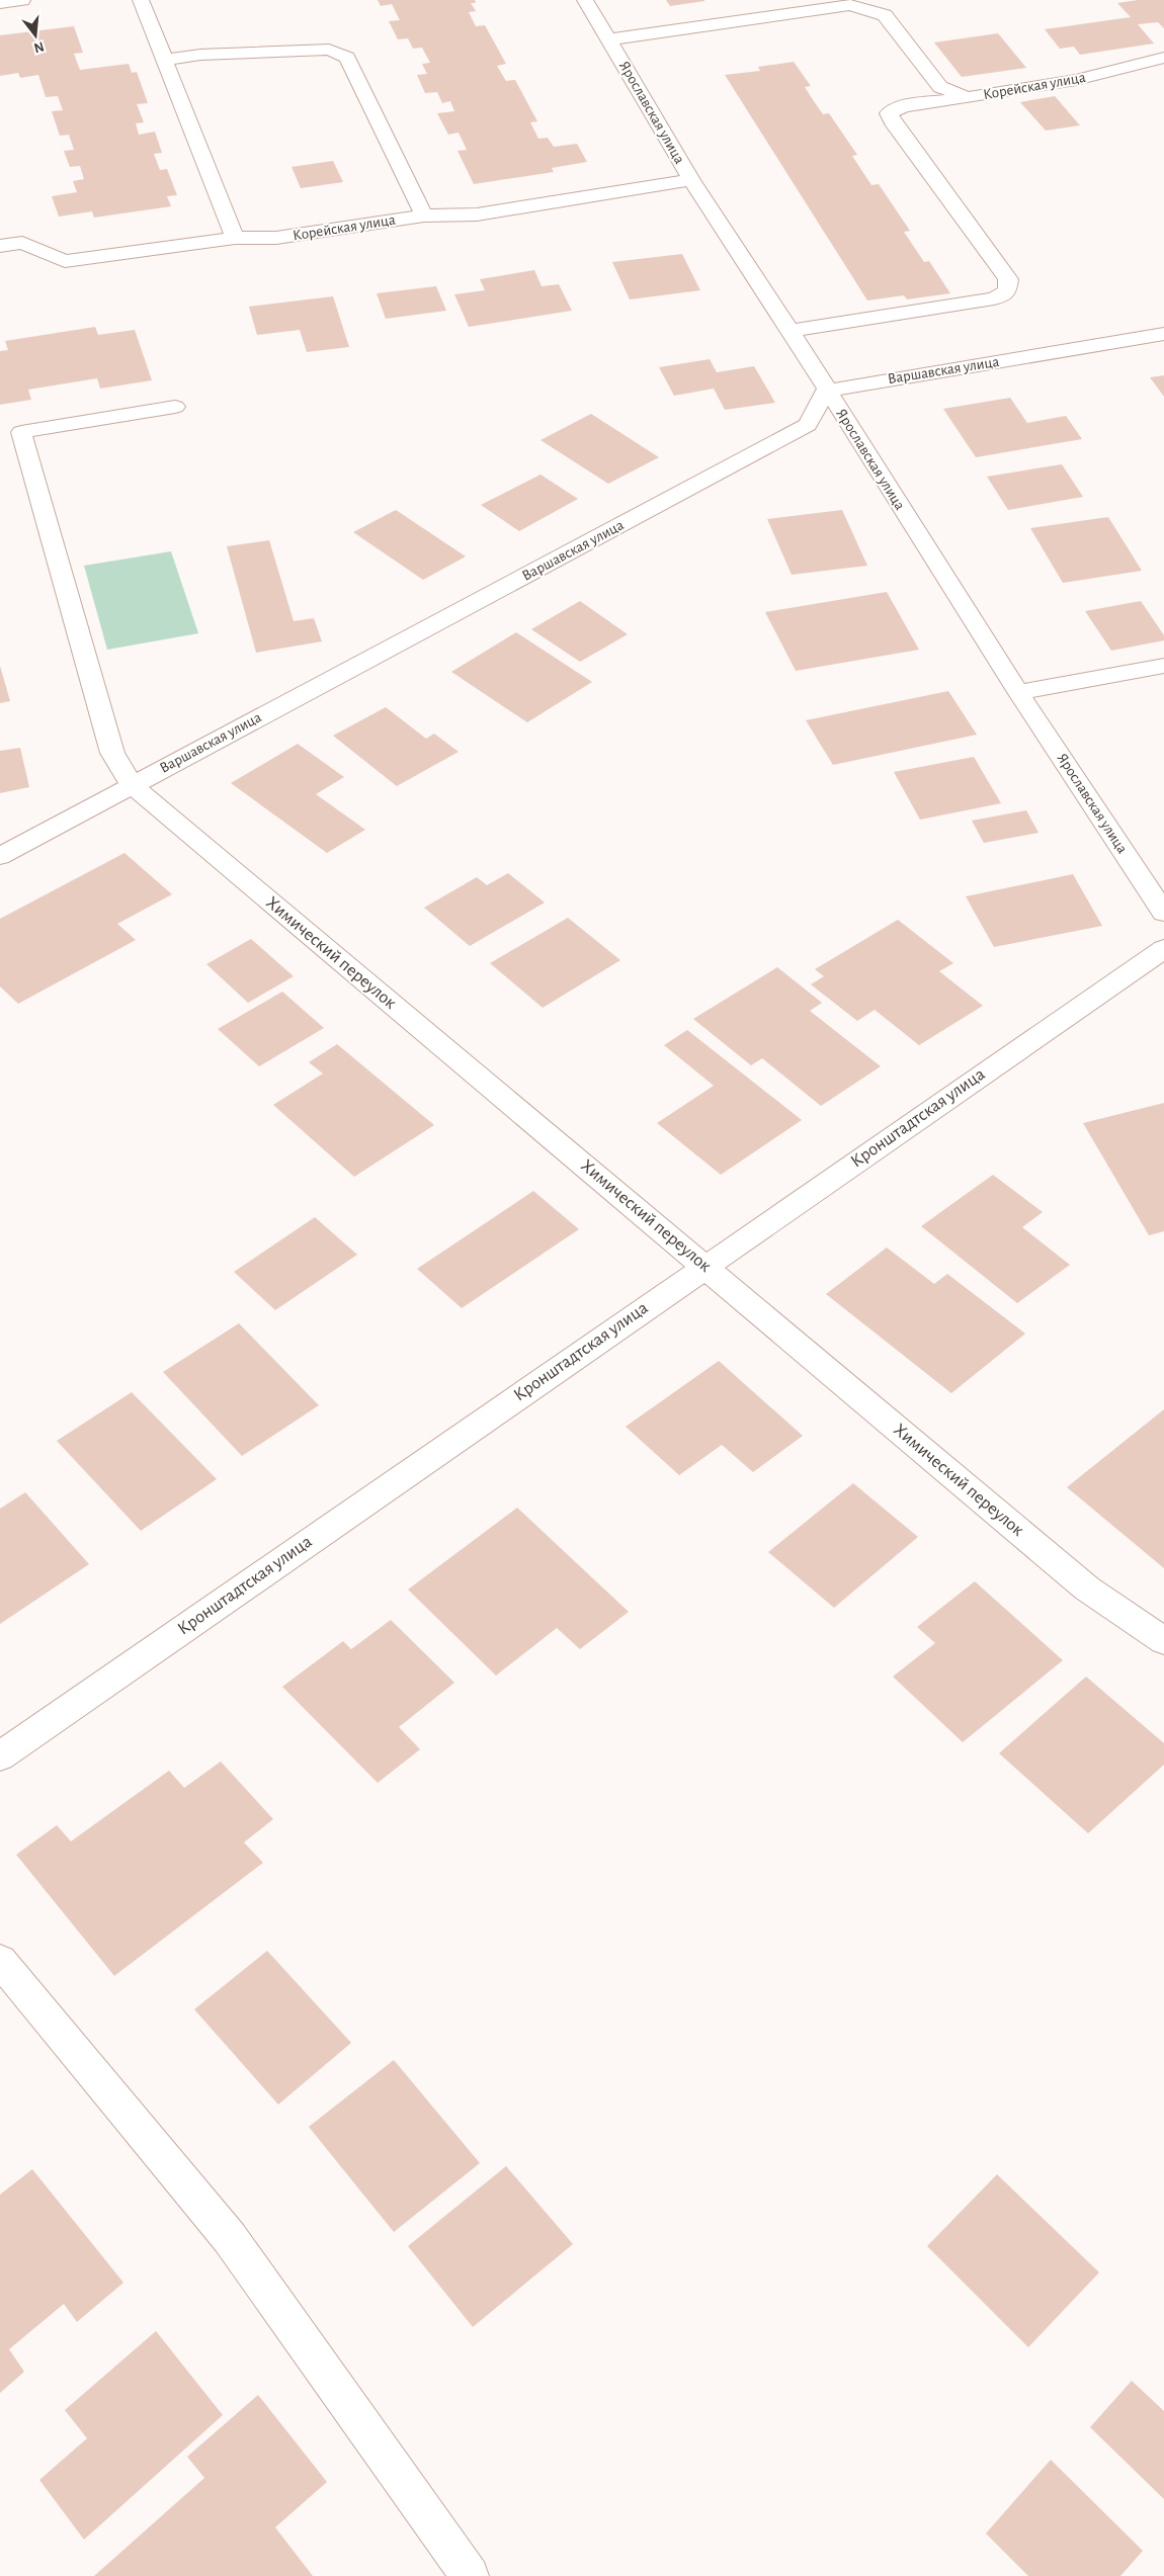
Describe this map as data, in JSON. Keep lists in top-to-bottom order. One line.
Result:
{"streets":{"street":["Корейская улица","Ярославская улица","Варшавская улица","Химический переулок","Кронштадтская улица"]},"crossings":[["Корейская улица","Ярославская улица"],["Ярославская улица","Варшавская улица"],["Варшавская улица","Химический переулок"],["Химический переулок","Кронштадтская улица"]],"north":"bottom"}
